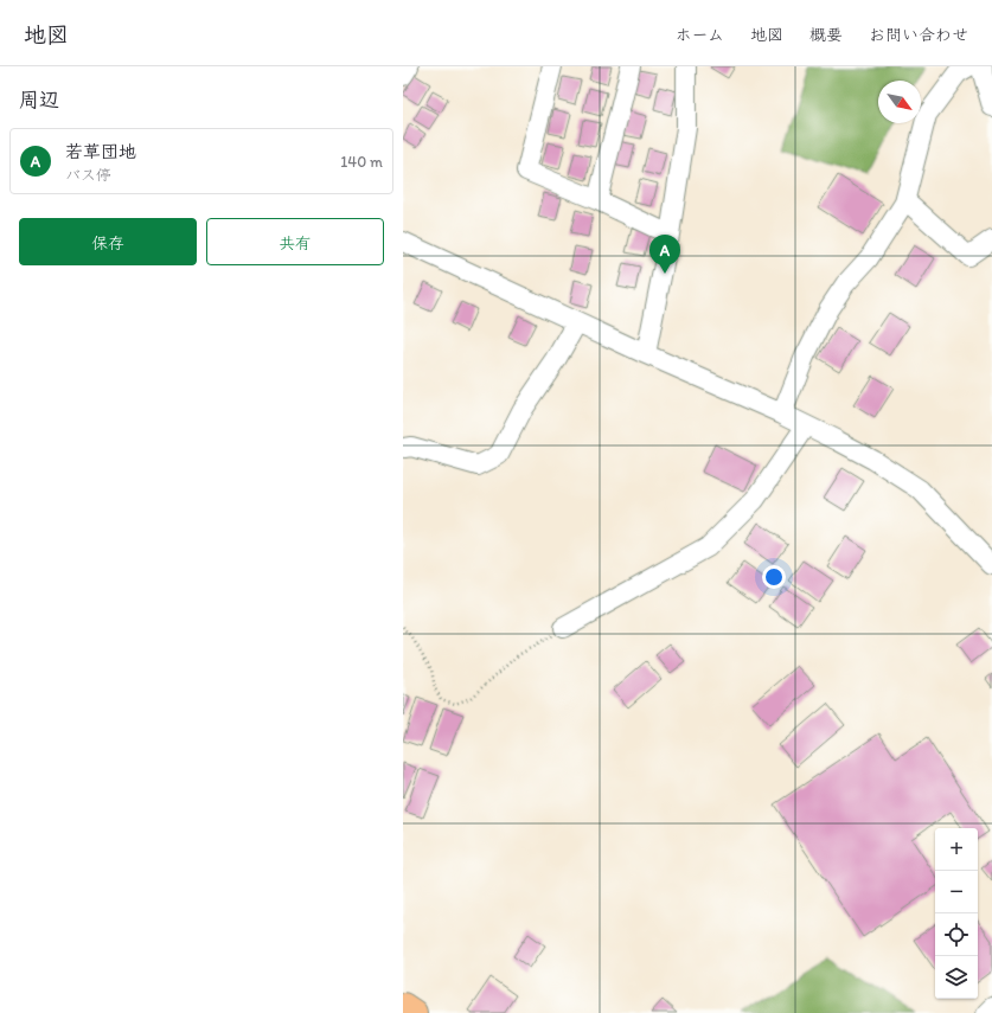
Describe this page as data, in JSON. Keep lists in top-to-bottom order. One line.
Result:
{"north":"bottom right","page":{"header":"地図","nav":["ホーム","地図","概要","お問い合わせ"],"heading":"周辺","list":[{"mark":"A","name":"若草団地","note":"バス停","value":"140 m"}],"buttons":["保存","共有"],"pins":"A","map_buttons":["+","−"]}}
